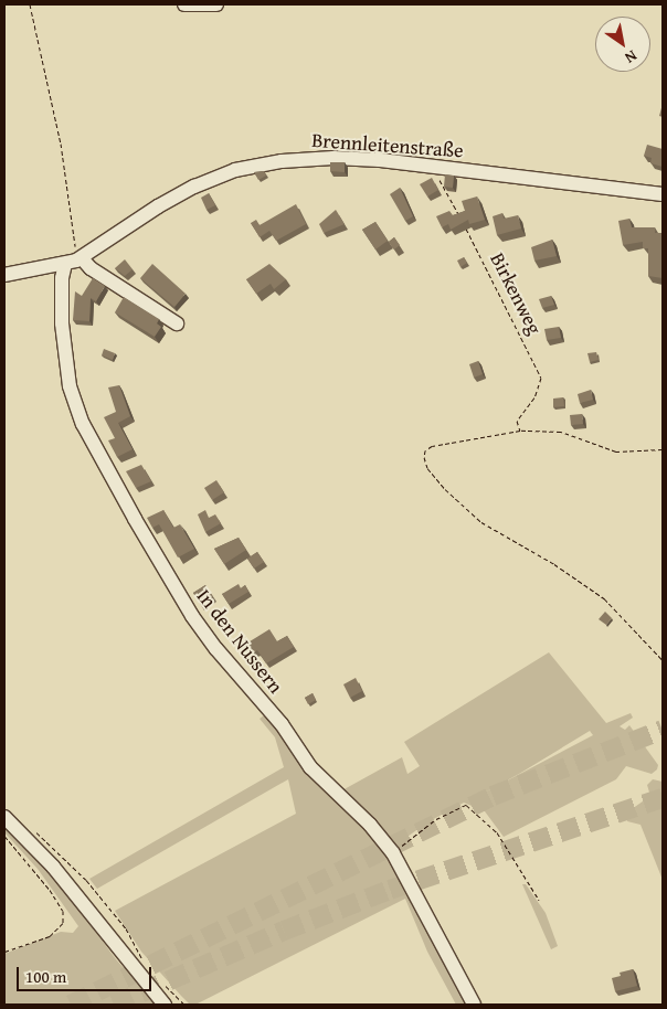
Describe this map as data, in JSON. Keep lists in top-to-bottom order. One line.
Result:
{"streets":{"street":["Brennleitenstraße","In den Nussern"],"path":["Birkenweg"]},"crossings":[["Brennleitenstraße","In den Nussern"]],"scale_bar":"100 m","north":"bottom right"}
